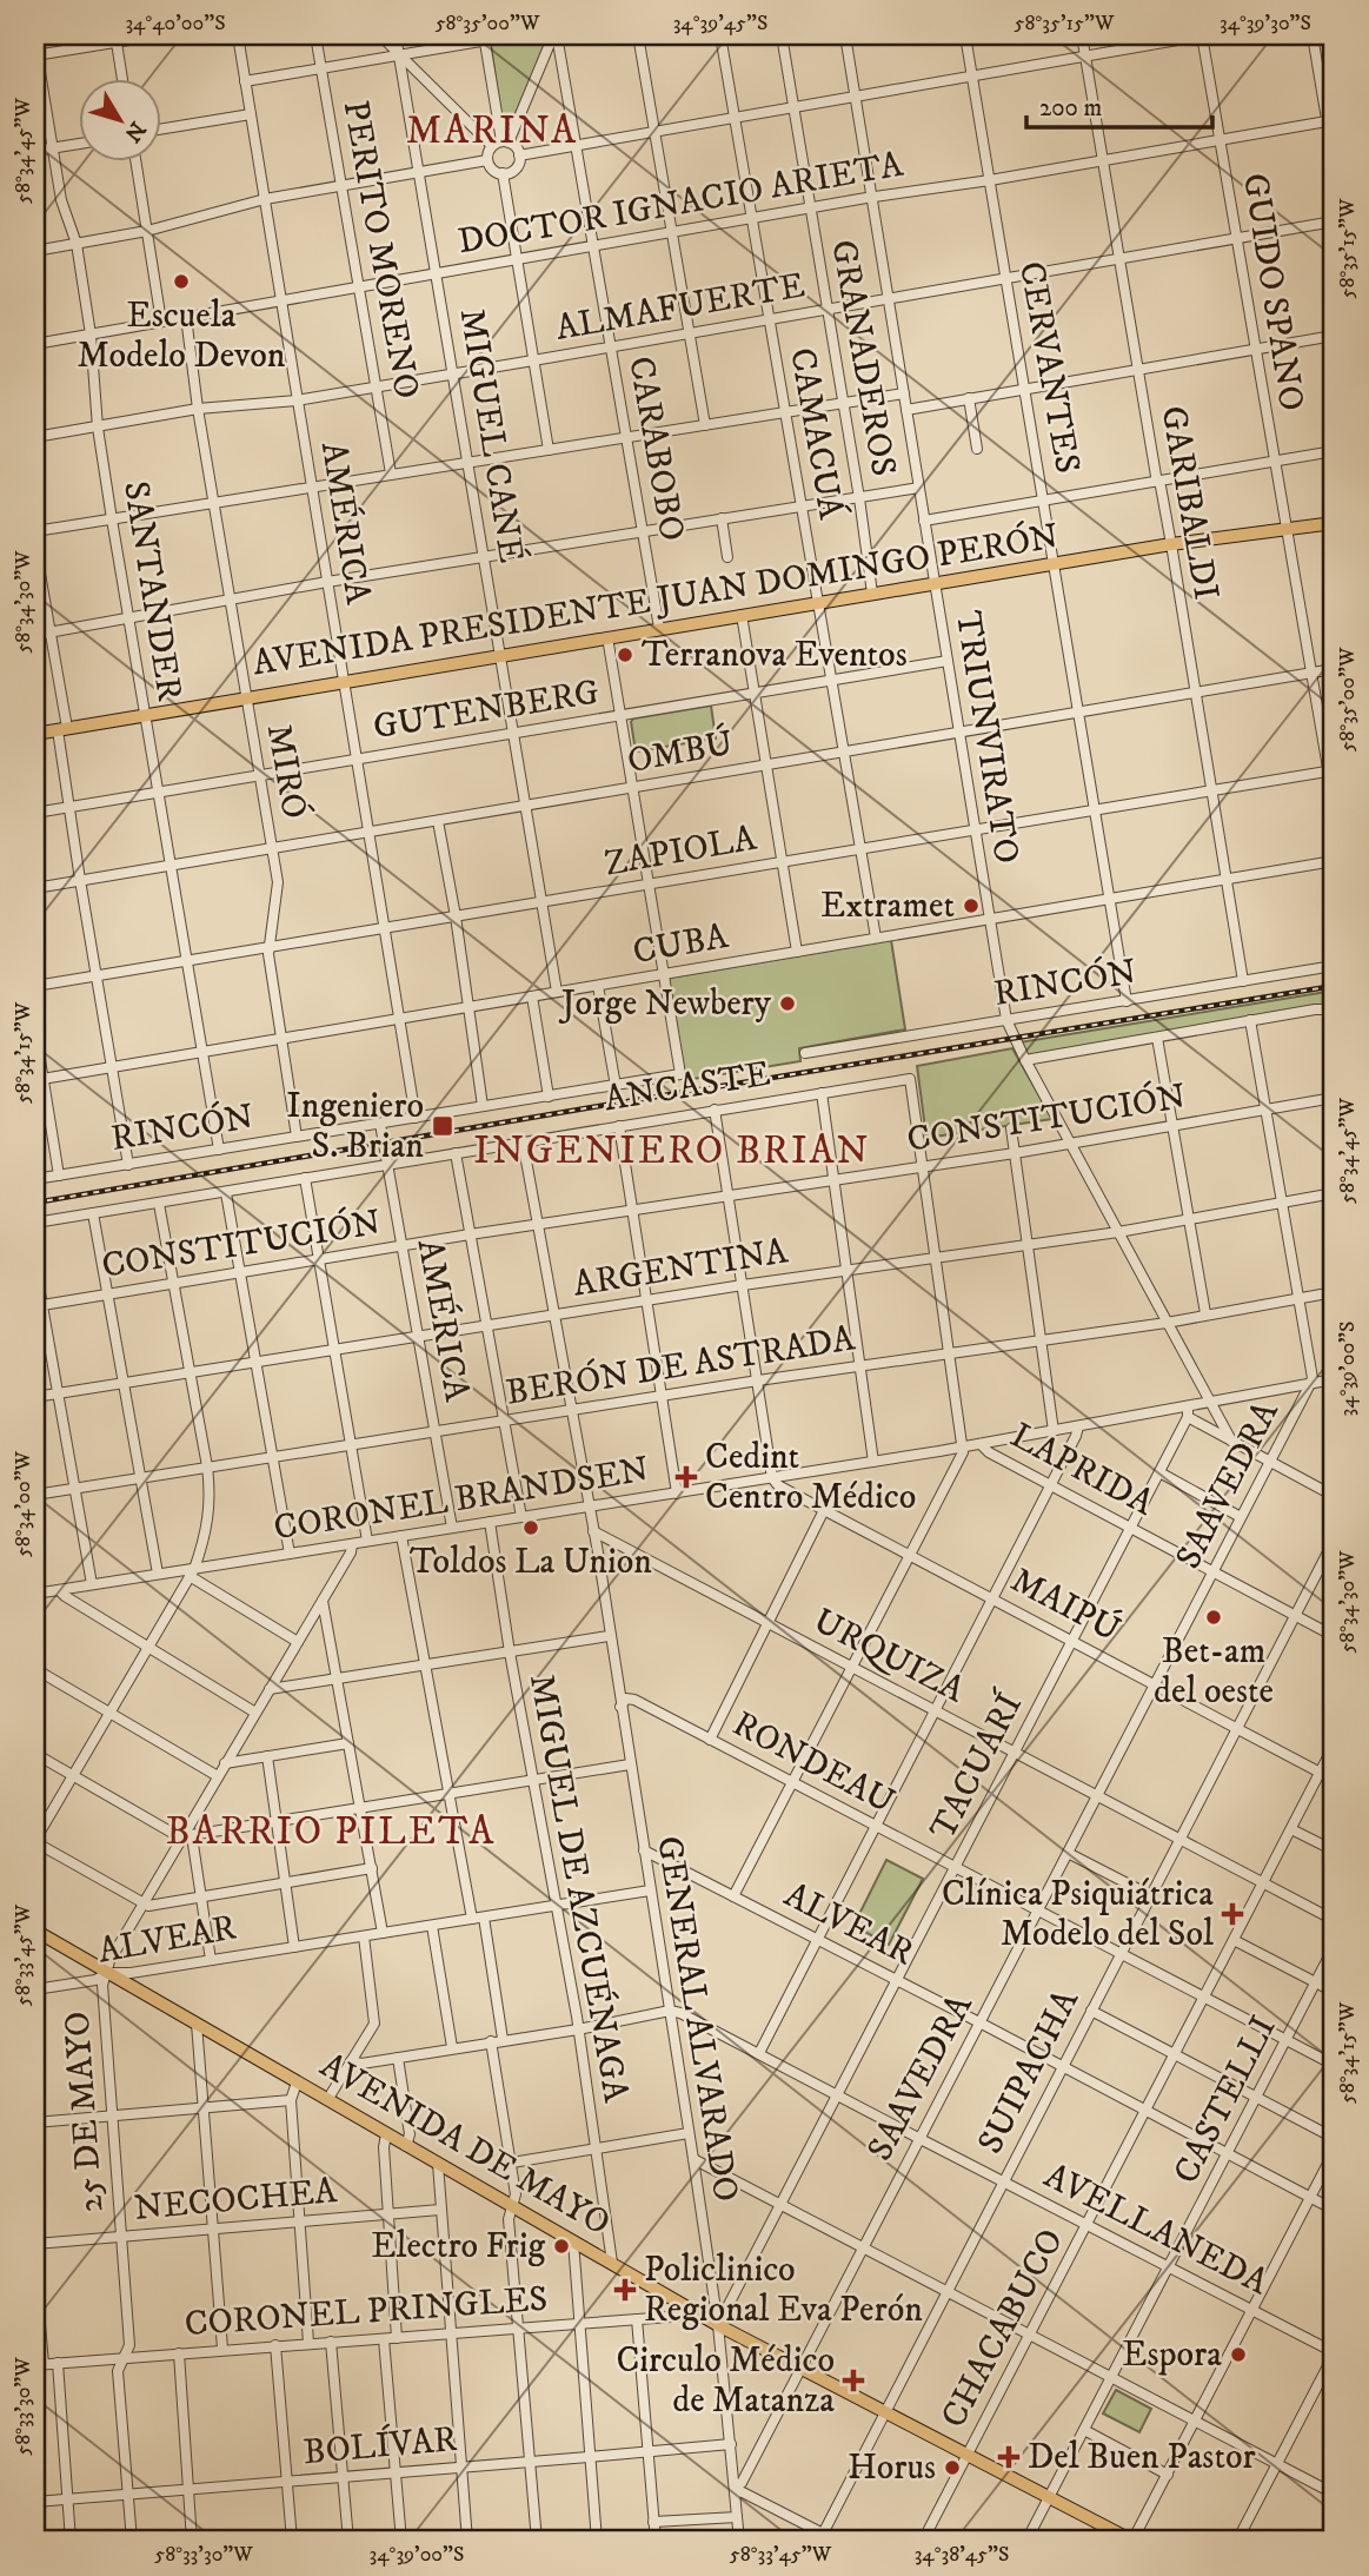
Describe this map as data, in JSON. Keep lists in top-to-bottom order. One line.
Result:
{"streets":{"main road":["AVENIDA PRESIDENTE JUAN DOMINGO PERÓN","AVENIDA DE MAYO"],"street":["DOCTOR IGNACIO ARIETA","PERITO MORENO","GUIDO SPANO","ALMAFUERTE","GRANADEROS","CERVANTES","CAMACUÁ","MIGUEL CANÉ","CARABOBO","GARIBALDI","AMÉRICA","SANTANDER","GUTENBERG","TRIUNVIRATO","OMBÚ","MIRÓ","ZAPIOLA","CUBA","RINCÓN","ANCASTE","CONSTITUCIÓN","ARGENTINA","BERÓN DE ASTRADA","LAPRIDA","SAAVEDRA","CORONEL BRANDSEN","MAIPÚ","URQUIZA","RONDEAU","TACUARÍ","MIGUEL DE AZCUÉNAGA","ALVEAR","GENERAL ALVARADO","SUIPACHA","CASTELLI","25 DE MAYO","NECOCHEA","AVELLANEDA","CORONEL PRINGLES","CHACABUCO","BOLÍVAR"]},"crossings":[["DOCTOR IGNACIO ARIETA","PERITO MORENO"],["DOCTOR IGNACIO ARIETA","GUIDO SPANO"],["DOCTOR IGNACIO ARIETA","GRANADEROS"],["DOCTOR IGNACIO ARIETA","CERVANTES"],["DOCTOR IGNACIO ARIETA","CAMACUÁ"],["DOCTOR IGNACIO ARIETA","MIGUEL CANÉ"],["DOCTOR IGNACIO ARIETA","CARABOBO"],["DOCTOR IGNACIO ARIETA","GARIBALDI"],["DOCTOR IGNACIO ARIETA","AMÉRICA"],["DOCTOR IGNACIO ARIETA","SANTANDER"],["DOCTOR IGNACIO ARIETA","TRIUNVIRATO"],["DOCTOR IGNACIO ARIETA","MIRÓ"],["PERITO MORENO","ALMAFUERTE"],["GUIDO SPANO","ALMAFUERTE"],["GUIDO SPANO","AVENIDA PRESIDENTE JUAN DOMINGO PERÓN"],["GUIDO SPANO","OMBÚ"],["GUIDO SPANO","ZAPIOLA"],["ALMAFUERTE","GRANADEROS"],["ALMAFUERTE","CERVANTES"],["ALMAFUERTE","CAMACUÁ"],["ALMAFUERTE","MIGUEL CANÉ"],["ALMAFUERTE","CARABOBO"],["ALMAFUERTE","GARIBALDI"],["ALMAFUERTE","AMÉRICA"],["ALMAFUERTE","SANTANDER"],["ALMAFUERTE","TRIUNVIRATO"],["ALMAFUERTE","MIRÓ"],["GRANADEROS","AVENIDA PRESIDENTE JUAN DOMINGO PERÓN"],["CERVANTES","AVENIDA PRESIDENTE JUAN DOMINGO PERÓN"],["CERVANTES","OMBÚ"],["CERVANTES","ZAPIOLA"],["CERVANTES","CUBA"],["CERVANTES","RINCÓN"],["CAMACUÁ","AVENIDA PRESIDENTE JUAN DOMINGO PERÓN"],["CAMACUÁ","GUTENBERG"],["CAMACUÁ","OMBÚ"],["CAMACUÁ","ZAPIOLA"],["CAMACUÁ","CUBA"],["MIGUEL CANÉ","AVENIDA PRESIDENTE JUAN DOMINGO PERÓN"],["MIGUEL CANÉ","GUTENBERG"],["MIGUEL CANÉ","OMBÚ"],["MIGUEL CANÉ","ZAPIOLA"],["MIGUEL CANÉ","CUBA"],["CARABOBO","AVENIDA PRESIDENTE JUAN DOMINGO PERÓN"],["GARIBALDI","AVENIDA PRESIDENTE JUAN DOMINGO PERÓN"],["GARIBALDI","OMBÚ"],["GARIBALDI","ZAPIOLA"],["GARIBALDI","CUBA"],["GARIBALDI","RINCÓN"],["AMÉRICA","AVENIDA PRESIDENTE JUAN DOMINGO PERÓN"],["AMÉRICA","GUTENBERG"],["AMÉRICA","OMBÚ"],["AMÉRICA","ZAPIOLA"],["AMÉRICA","CUBA"],["AMÉRICA","RINCÓN"],["AMÉRICA","ANCASTE"],["AMÉRICA","CONSTITUCIÓN"],["AMÉRICA","ARGENTINA"],["AMÉRICA","BERÓN DE ASTRADA"],["AMÉRICA","CORONEL BRANDSEN"],["SANTANDER","AVENIDA PRESIDENTE JUAN DOMINGO PERÓN"],["SANTANDER","GUTENBERG"],["SANTANDER","OMBÚ"],["SANTANDER","ZAPIOLA"],["SANTANDER","CUBA"],["SANTANDER","RINCÓN"],["AVENIDA PRESIDENTE JUAN DOMINGO PERÓN","TRIUNVIRATO"],["AVENIDA PRESIDENTE JUAN DOMINGO PERÓN","MIRÓ"],["GUTENBERG","TRIUNVIRATO"],["GUTENBERG","MIRÓ"],["TRIUNVIRATO","OMBÚ"],["TRIUNVIRATO","ZAPIOLA"],["TRIUNVIRATO","CUBA"],["TRIUNVIRATO","RINCÓN"],["TRIUNVIRATO","CONSTITUCIÓN"],["TRIUNVIRATO","ARGENTINA"],["TRIUNVIRATO","BERÓN DE ASTRADA"],["TRIUNVIRATO","CORONEL BRANDSEN"],["OMBÚ","MIRÓ"],["MIRÓ","ZAPIOLA"],["MIRÓ","CUBA"],["MIRÓ","RINCÓN"],["CUBA","RINCÓN"],["ANCASTE","CONSTITUCIÓN"],["ANCASTE","GENERAL ALVARADO"],["CONSTITUCIÓN","GENERAL ALVARADO"],["ARGENTINA","GENERAL ALVARADO"],["BERÓN DE ASTRADA","GENERAL ALVARADO"],["LAPRIDA","SAAVEDRA"],["LAPRIDA","CORONEL BRANDSEN"],["LAPRIDA","TACUARÍ"],["LAPRIDA","SUIPACHA"],["SAAVEDRA","CORONEL BRANDSEN"],["SAAVEDRA","MAIPÚ"],["SAAVEDRA","URQUIZA"],["SAAVEDRA","RONDEAU"],["SAAVEDRA","ALVEAR"],["SAAVEDRA","GENERAL ALVARADO"],["SAAVEDRA","AVENIDA DE MAYO"],["SAAVEDRA","AVELLANEDA"],["CORONEL BRANDSEN","MAIPÚ"],["CORONEL BRANDSEN","TACUARÍ"],["CORONEL BRANDSEN","MIGUEL DE AZCUÉNAGA"],["CORONEL BRANDSEN","GENERAL ALVARADO"],["CORONEL BRANDSEN","25 DE MAYO"],["MAIPÚ","TACUARÍ"],["MAIPÚ","SUIPACHA"],["MAIPÚ","CHACABUCO"],["URQUIZA","TACUARÍ"],["URQUIZA","GENERAL ALVARADO"],["URQUIZA","SUIPACHA"],["URQUIZA","CHACABUCO"],["RONDEAU","TACUARÍ"],["RONDEAU","GENERAL ALVARADO"],["RONDEAU","SUIPACHA"],["RONDEAU","CASTELLI"],["RONDEAU","CHACABUCO"],["TACUARÍ","ALVEAR"],["TACUARÍ","GENERAL ALVARADO"],["TACUARÍ","AVENIDA DE MAYO"],["TACUARÍ","AVELLANEDA"],["MIGUEL DE AZCUÉNAGA","ALVEAR"],["MIGUEL DE AZCUÉNAGA","AVENIDA DE MAYO"],["ALVEAR","GENERAL ALVARADO"],["ALVEAR","SUIPACHA"],["ALVEAR","CASTELLI"],["ALVEAR","25 DE MAYO"],["ALVEAR","AVENIDA DE MAYO"],["ALVEAR","CHACABUCO"],["GENERAL ALVARADO","AVENIDA DE MAYO"],["GENERAL ALVARADO","AVELLANEDA"],["GENERAL ALVARADO","BOLÍVAR"],["SUIPACHA","AVENIDA DE MAYO"],["SUIPACHA","AVELLANEDA"],["CASTELLI","AVENIDA DE MAYO"],["CASTELLI","AVELLANEDA"],["25 DE MAYO","AVENIDA DE MAYO"],["25 DE MAYO","NECOCHEA"],["25 DE MAYO","CORONEL PRINGLES"],["25 DE MAYO","BOLÍVAR"],["AVENIDA DE MAYO","CORONEL PRINGLES"],["AVENIDA DE MAYO","CHACABUCO"],["AVELLANEDA","CHACABUCO"]],"districts":["MARINA","INGENIERO BRIAN","BARRIO PILETA"],"places":{"other":["Escuela Modelo Devon","Terranova Eventos","Extramet","Jorge Newbery","Toldos La Union","Bet-am del oeste","Electro Frig","Espora","Horus"],"transit":["Ingeniero S. Brian"],"health":["Cedint Centro Médico","Clínica Psiquiátrica Modelo del Sol","Policlinico Regional Eva Perón","Circulo Médico de Matanza","Del Buen Pastor"]},"scale_bar":"200 m","north":"bottom right","coordinates":["34°40'00\"S","58°35'00\"W","34°39'45\"S","58°35'15\"W","34°39'30\"S","58°34'45\"W","58°34'30\"W","58°34'15\"W","34°39'00\"S","58°34'00\"W","58°33'45\"W","58°33'30\"W","34°38'45\"S"]}
